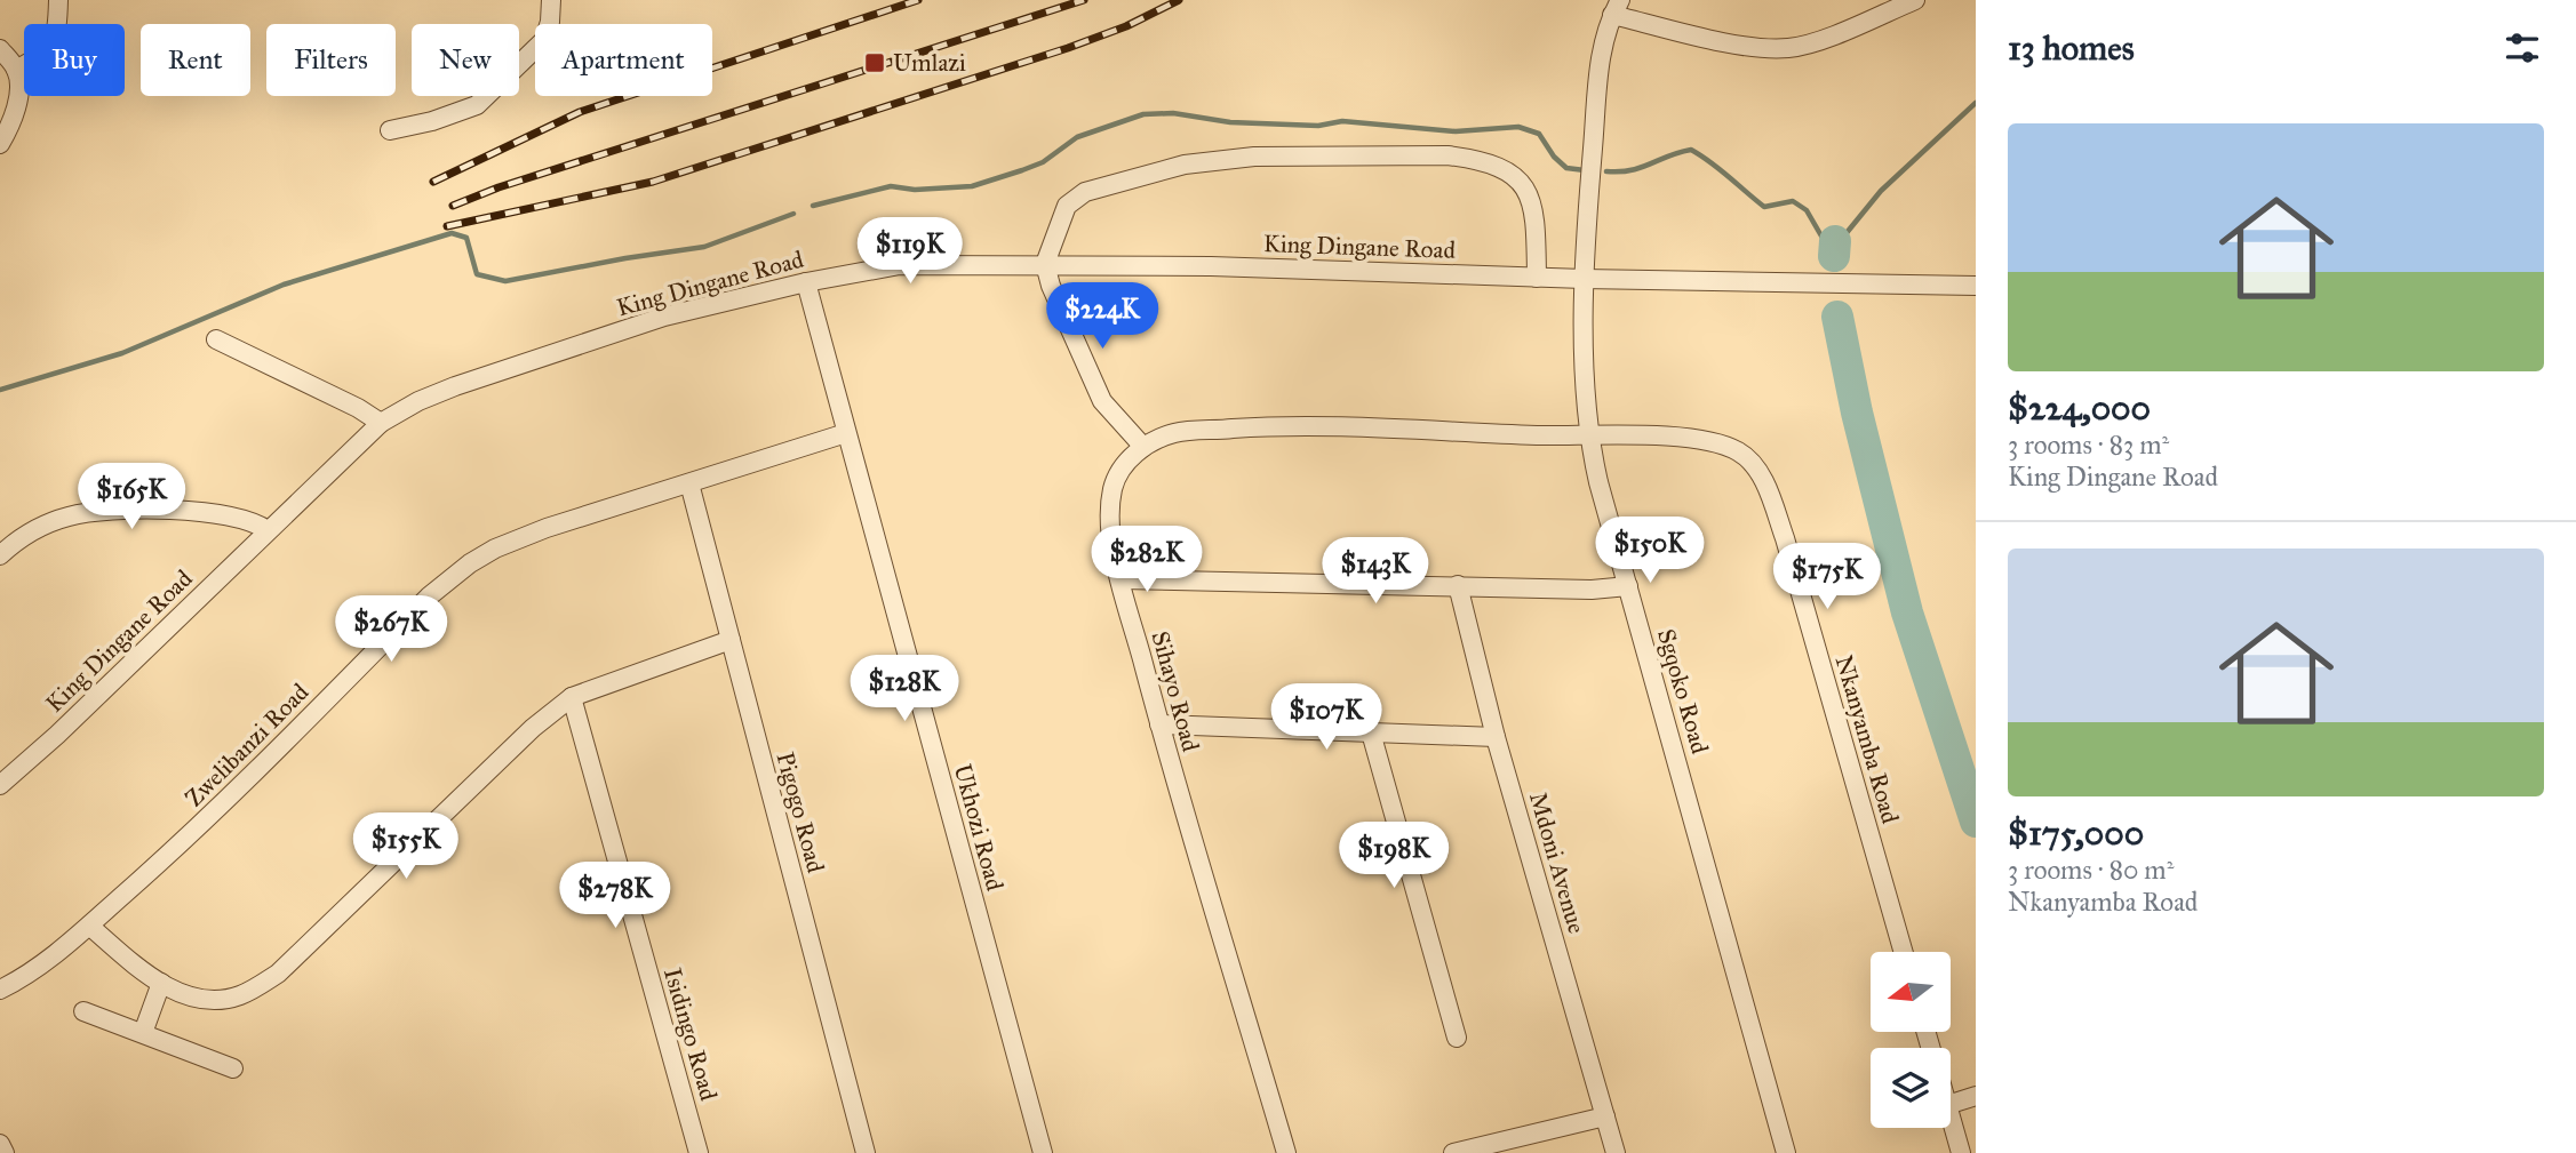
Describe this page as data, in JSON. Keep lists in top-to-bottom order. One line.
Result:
{"streets":{"street":["King Dingane Road","Sihayo Road","Sgqoko Road","Nkanyamba Road","Zwelibanzi Road","Pigogo Road","Ukhozi Road","Mdoni Avenue","Isidingo Road"]},"crossings":[["King Dingane Road","Sgqoko Road"],["King Dingane Road","Ukhozi Road"],["Sihayo Road","Sgqoko Road"],["Sihayo Road","Nkanyamba Road"],["Sgqoko Road","Nkanyamba Road"],["Zwelibanzi Road","Pigogo Road"],["Zwelibanzi Road","Ukhozi Road"]],"places":{"transit":["Umlazi"]},"north":"left","page":{"heading":"13 homes","chip":["Buy","Rent","Filters","New","Apartment"],"list":[{"name":"$224,000","note":"3 rooms · 83 m² · King Dingane Road"},{"name":"$175,000","note":"3 rooms · 80 m² · Nkanyamba Road"}],"price":["$119K","$224K","$165K","$150K","$282K","$143K","$175K","$267K","$128K","$107K","$155K","$198K","$278K"]}}
